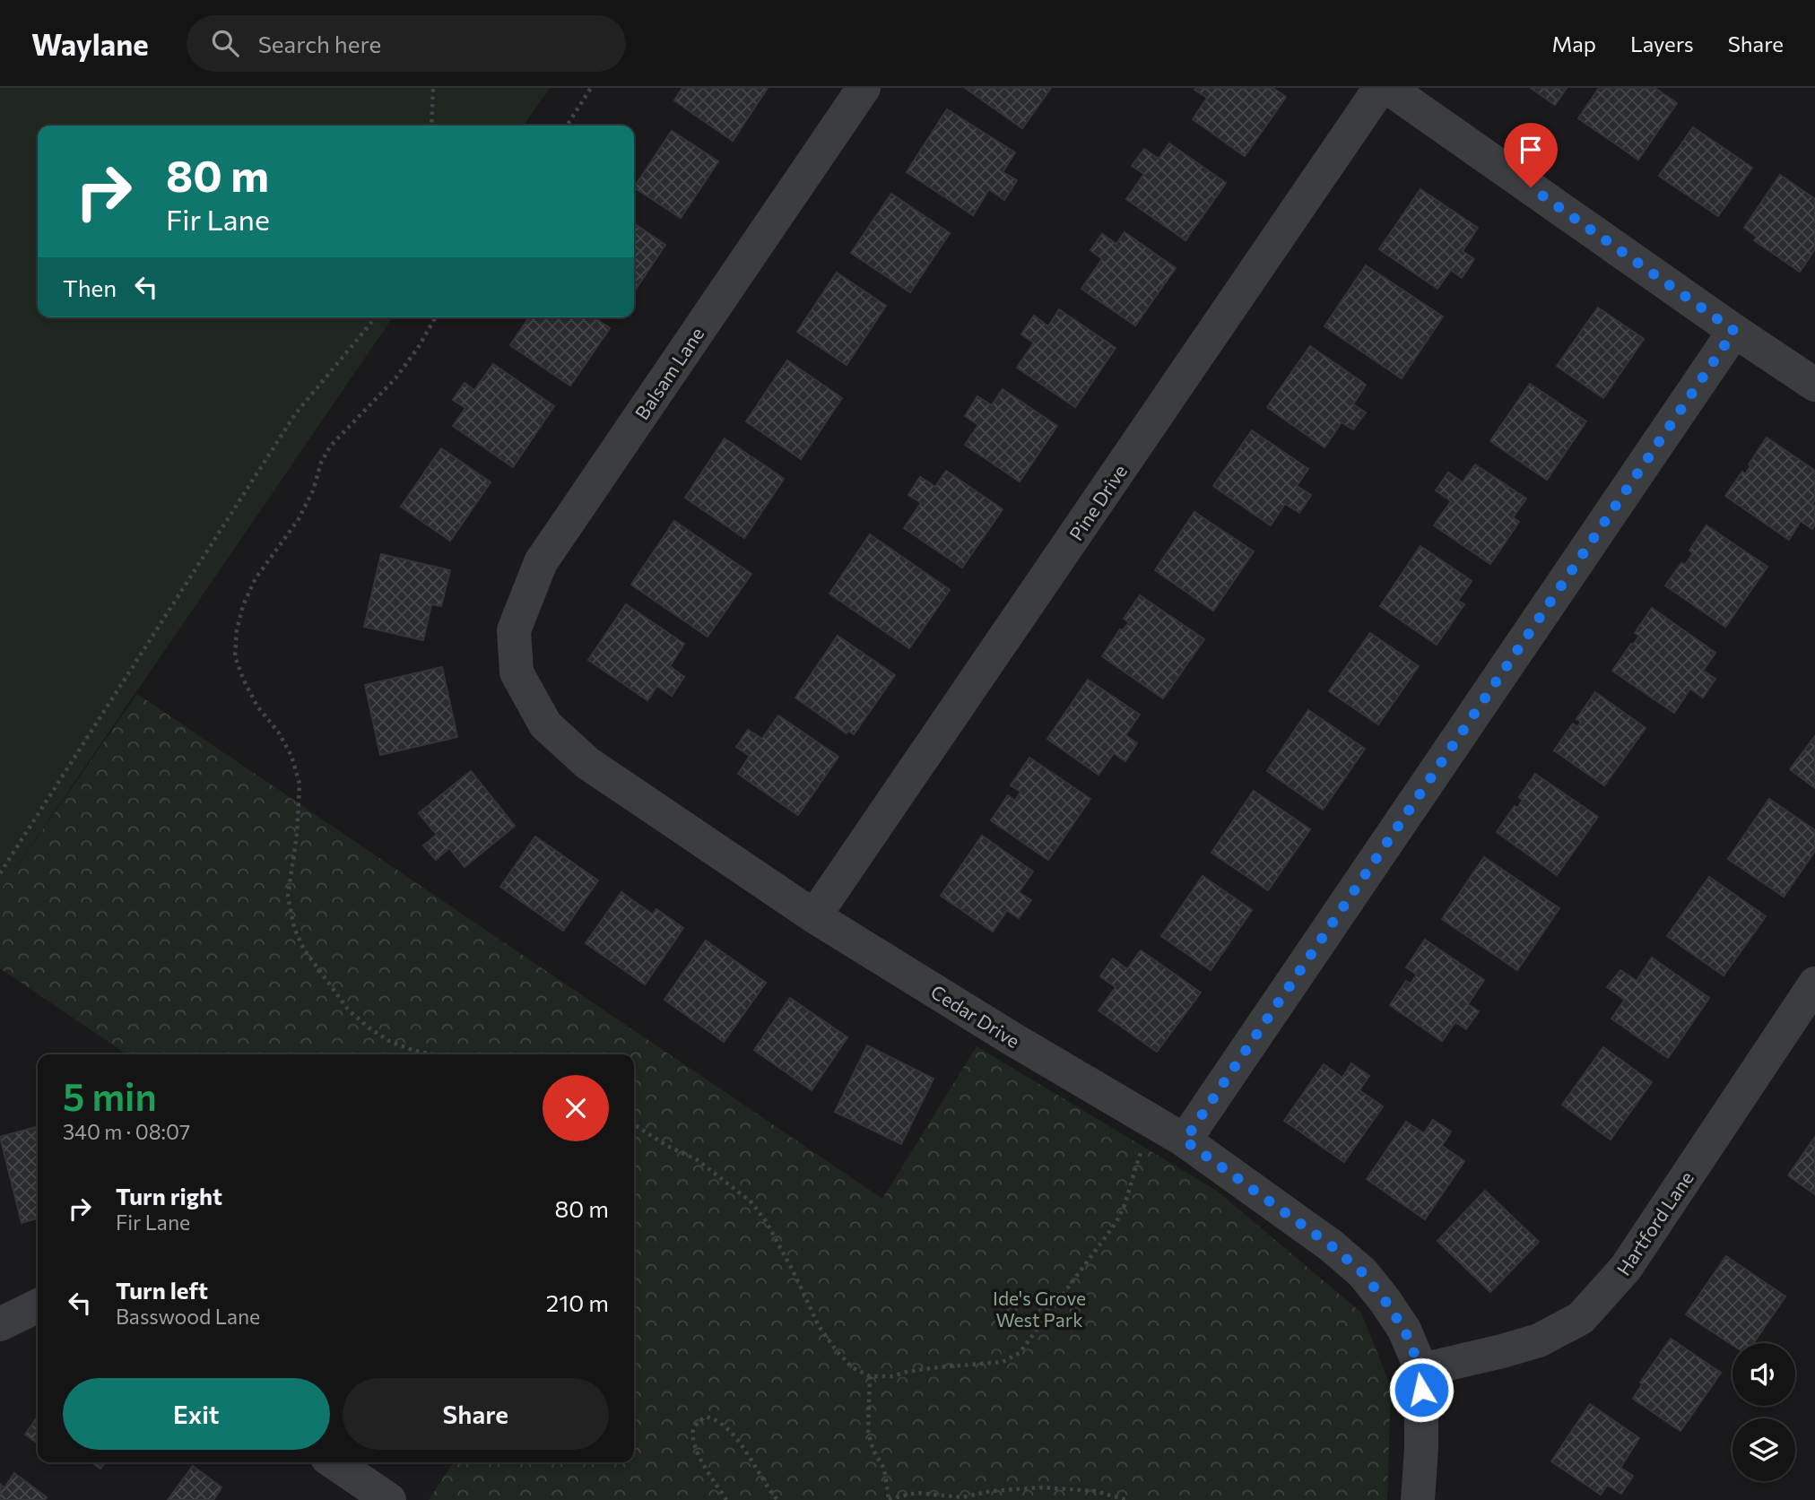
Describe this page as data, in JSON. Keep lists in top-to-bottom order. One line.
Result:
{"streets":{"street":["Balsam Lane","Pine Drive","Cedar Drive","Hartford Lane"]},"crossings":[["Balsam Lane","Cedar Drive"],["Pine Drive","Cedar Drive"],["Cedar Drive","Hartford Lane"]],"parks":["Ide's Grove West Park"],"page":{"header":"Waylane","search":"Search here","nav":["Map","Layers","Share"],"turn":["80 m","Fir Lane"],"then":"Then","heading":["5 min","340 m · 08:07"],"list":[{"name":"Turn right","note":"Fir Lane","value":"80 m"},{"name":"Turn left","note":"Basswood Lane","value":"210 m"}],"buttons":["Exit","Share"]}}
